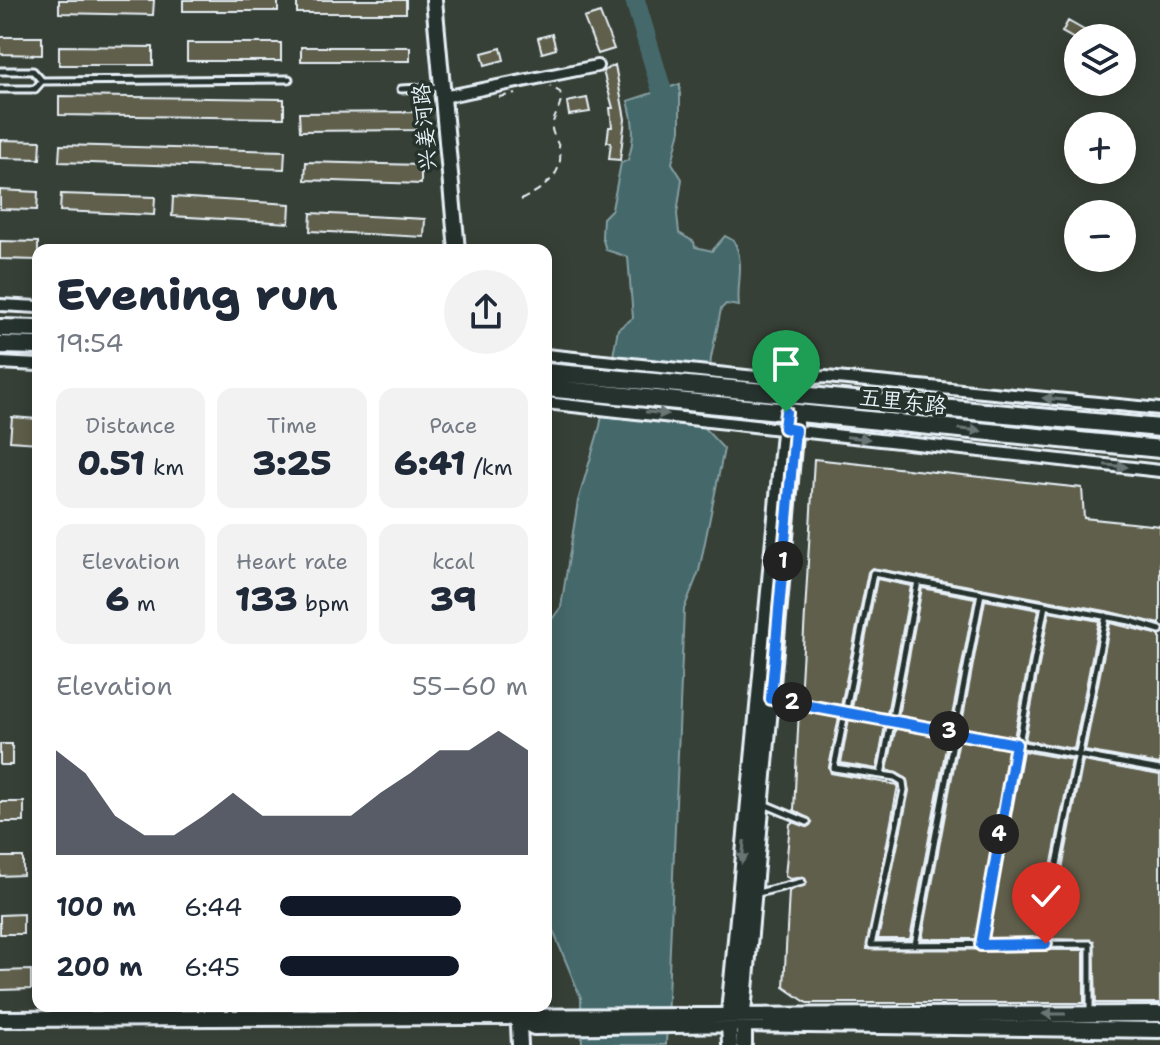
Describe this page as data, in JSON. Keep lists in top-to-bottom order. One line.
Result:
{"streets":{"main road":["五里东路"],"street":["兴姜河路"]},"page":{"map_buttons":["+","−"],"heading":["Evening run","19:54"],"stats":[["Distance","0.51 km"],["Time","3:25"],["Pace","6:41 /km"],["Elevation","6 m"],["Heart rate","133 bpm"],["kcal","39"]],"pins":["1","2","3","4"],"chart":["Elevation","55–60 m"],"list":[{"name":"100 m","note":"6:44"},{"name":"200 m","note":"6:45"}]}}
